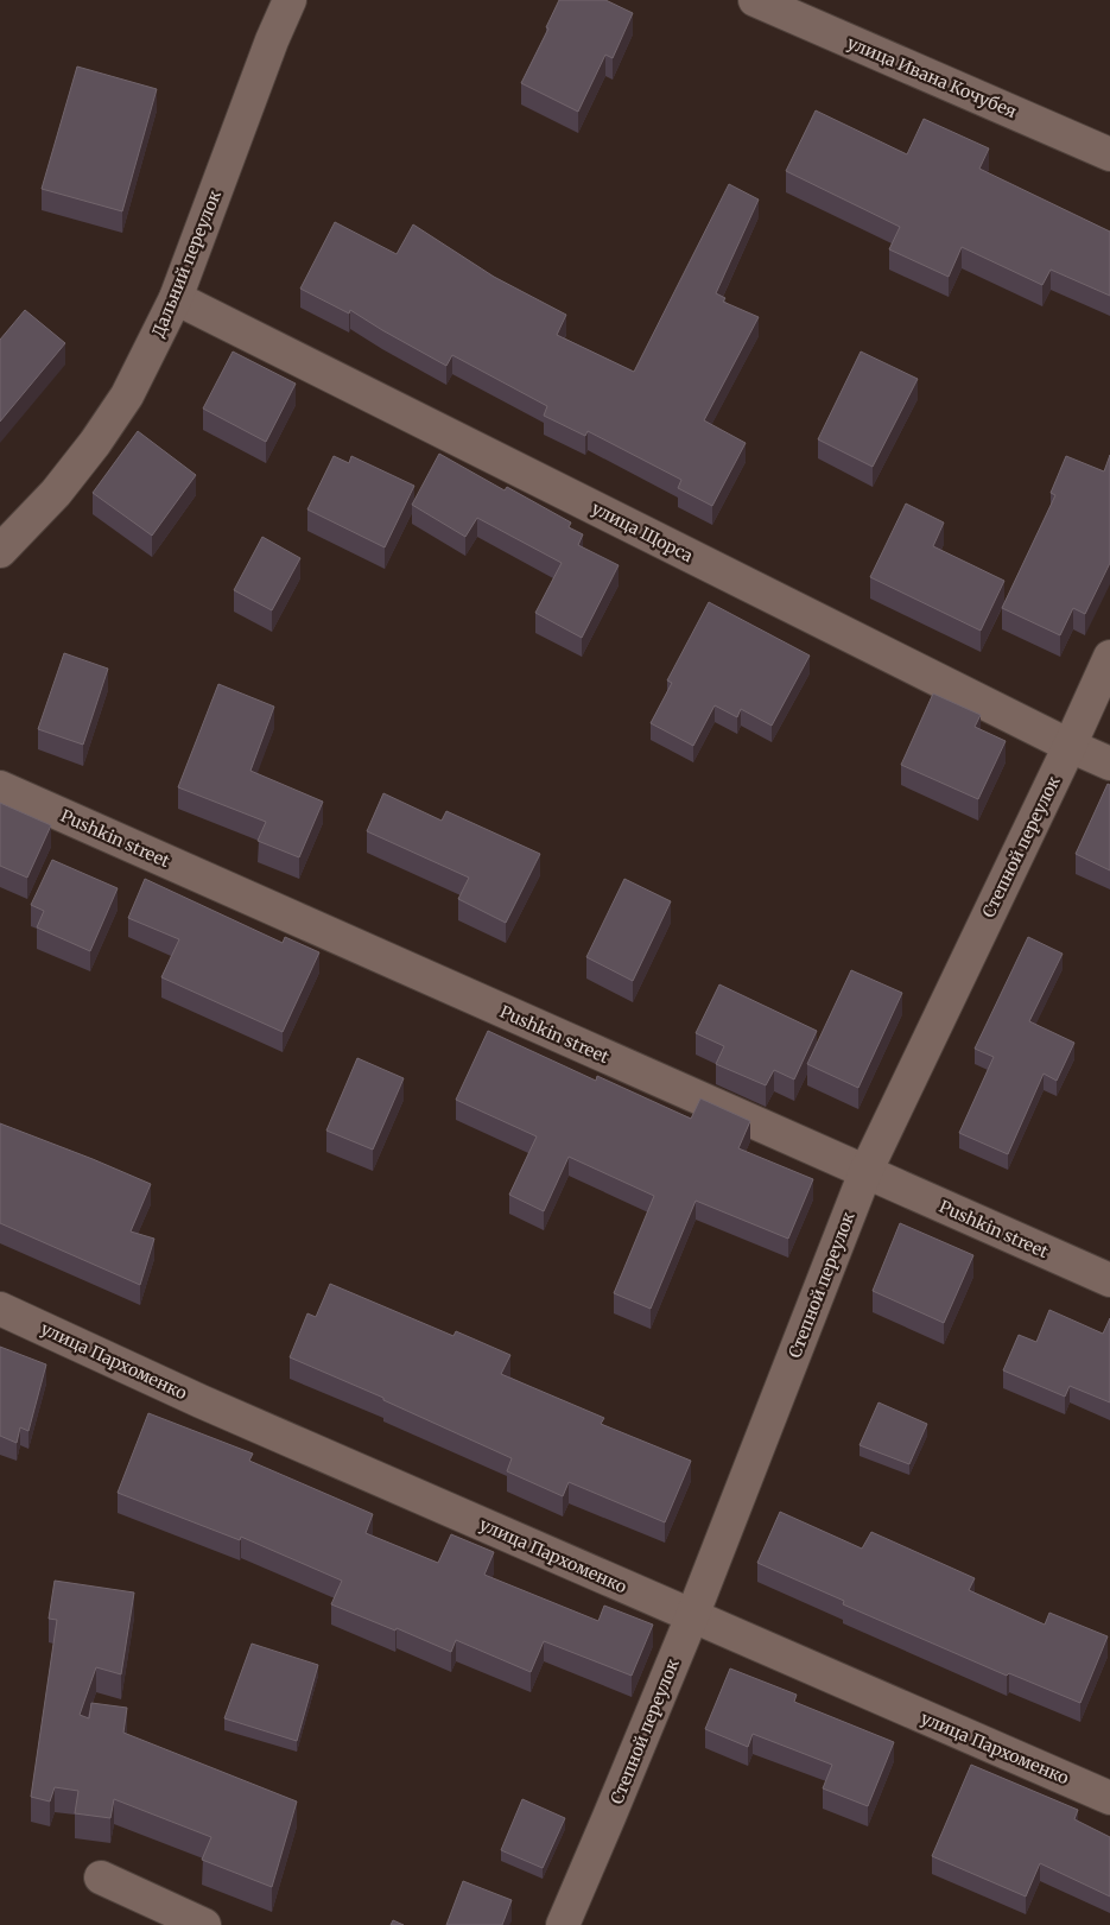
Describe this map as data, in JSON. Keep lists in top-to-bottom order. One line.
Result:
{"streets":{"street":["улица Ивана Кочубея","Дальний переулок","улица Щорса","Pushkin street","Степной переулок","улица Пархоменко"]},"crossings":[["Дальний переулок","улица Щорса"],["улица Щорса","Степной переулок"],["Pushkin street","Степной переулок"],["Степной переулок","улица Пархоменко"]]}
